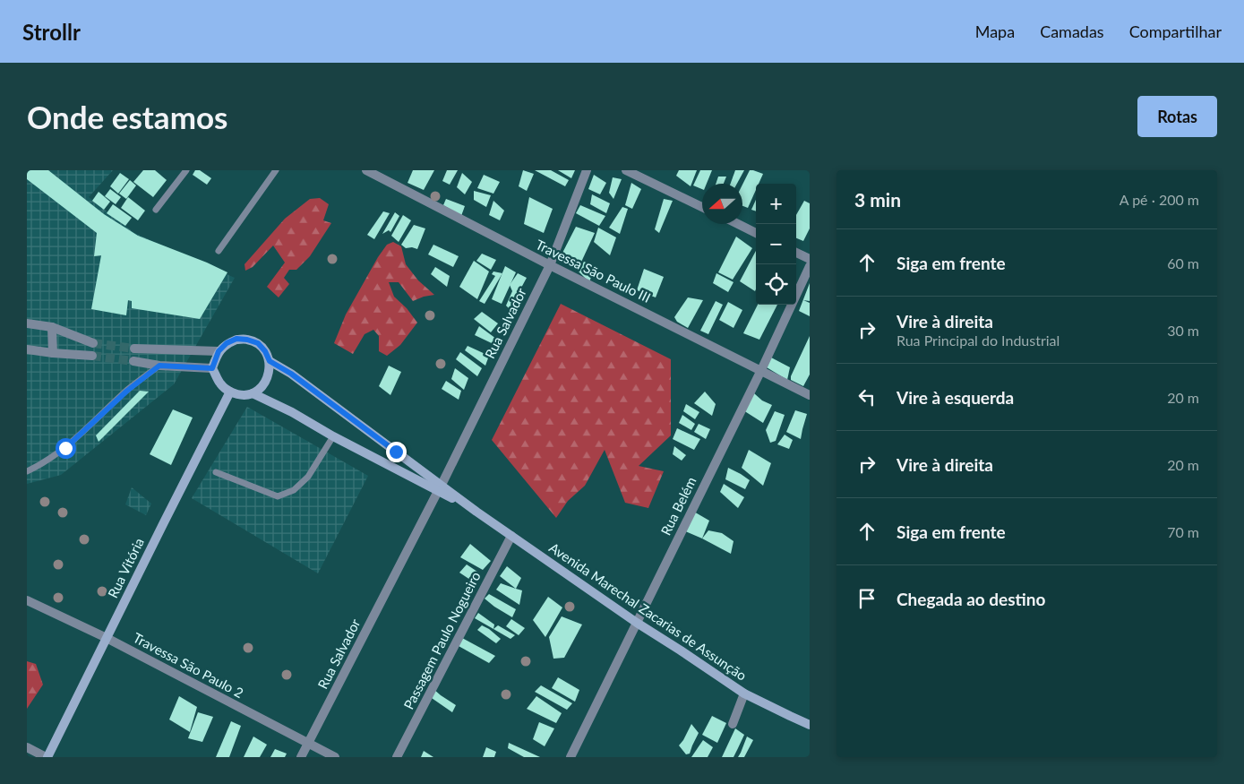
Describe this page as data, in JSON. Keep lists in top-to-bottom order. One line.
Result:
{"streets":{"main road":["Rua Vitória","Avenida Marechal Zacarias de Assunção"],"street":["Travessa São Paulo III","Rua Salvador","Rua Belém","Passagem Paulo Nogueiro","Travessa São Paulo 2"]},"crossings":[["Travessa São Paulo III","Rua Salvador"],["Travessa São Paulo III","Rua Belém"],["Rua Salvador","Avenida Marechal Zacarias de Assunção"],["Rua Salvador","Travessa São Paulo 2"],["Rua Belém","Avenida Marechal Zacarias de Assunção"],["Rua Vitória","Avenida Marechal Zacarias de Assunção"],["Rua Vitória","Travessa São Paulo 2"],["Avenida Marechal Zacarias de Assunção","Passagem Paulo Nogueiro"]],"north":"left","page":{"header":"Strollr","nav":["Mapa","Camadas","Compartilhar"],"buttons":"Rotas","title":"Onde estamos","heading":["3 min","A pé · 200 m"],"map_buttons":["+","−"],"list":[["Siga em frente","60 m"],["Vire à direita","Rua Principal do Industrial","30 m"],["Vire à esquerda","20 m"],["Vire à direita","20 m"],["Siga em frente","70 m"],"Chegada ao destino"]}}
